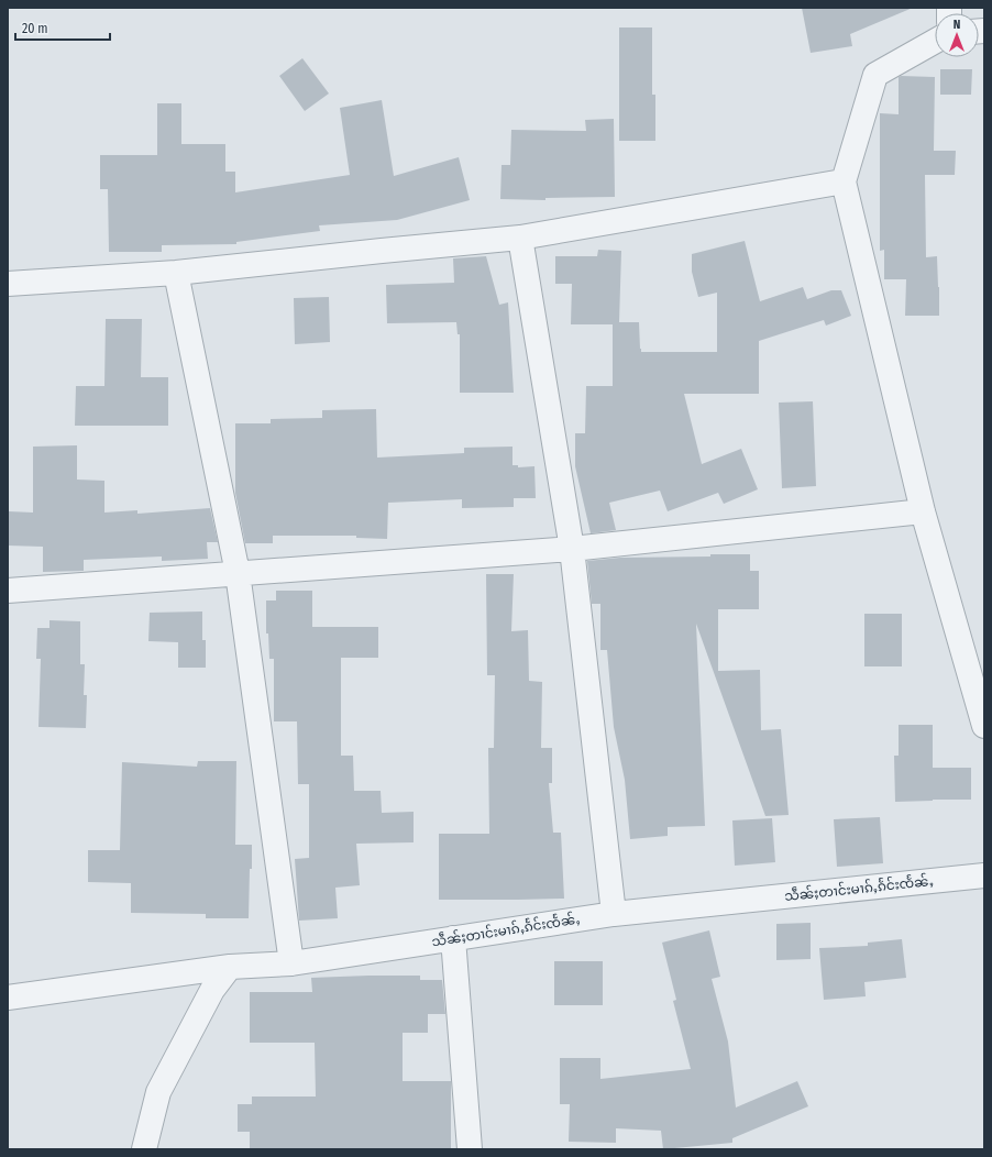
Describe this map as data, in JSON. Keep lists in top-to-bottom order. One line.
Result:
{"streets":{"street":["သဵၼ်ႈတၢင်းမၢၵ်ႇၵႅင်းၸႅၼ်ႇ"]},"scale_bar":"20 m","north":"top"}
